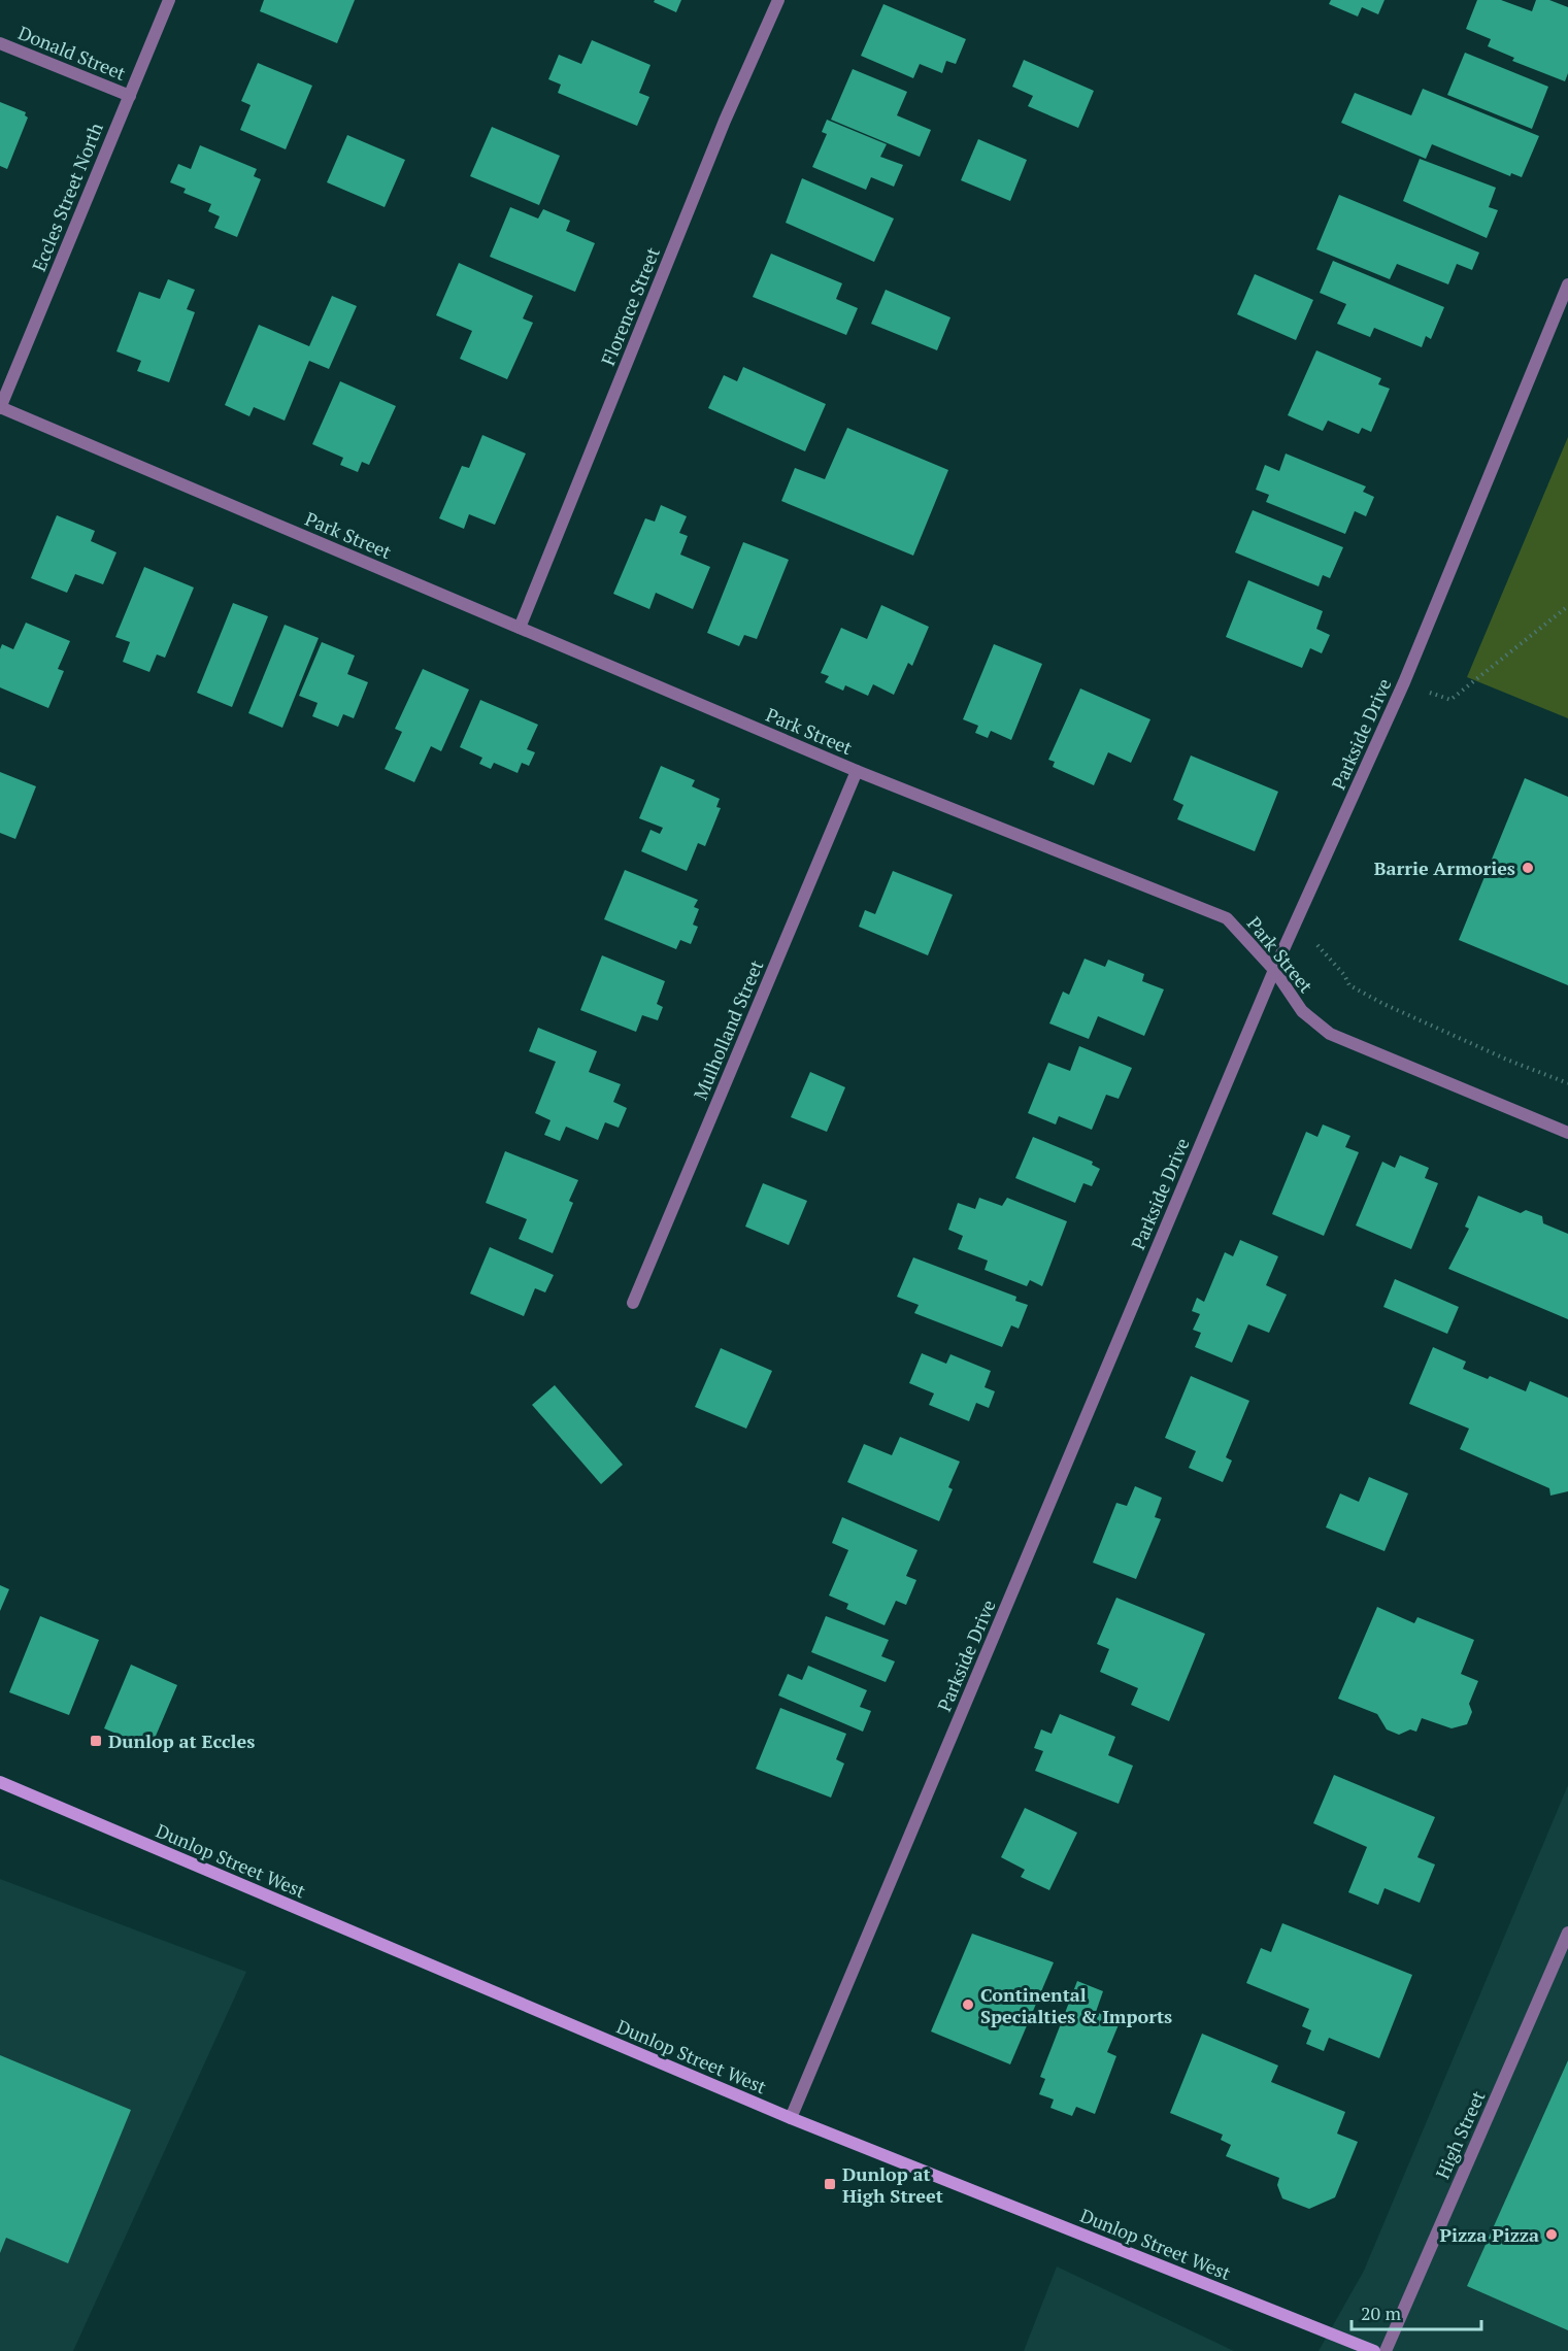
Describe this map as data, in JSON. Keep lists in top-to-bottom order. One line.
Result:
{"streets":{"main road":["Dunlop Street West"],"street":["Donald Street","Eccles Street North","Florence Street","Park Street","Parkside Drive","Mulholland Street","High Street"]},"crossings":[["Donald Street","Eccles Street North"],["Eccles Street North","Park Street"],["Florence Street","Park Street"],["Park Street","Parkside Drive"],["Park Street","Mulholland Street"],["Parkside Drive","Dunlop Street West"]],"places":{"other":["Barrie Armories","Continental Specialties & Imports","Pizza Pizza"],"transit":["Dunlop at Eccles","Dunlop at High Street"]},"scale_bar":"20 m"}
